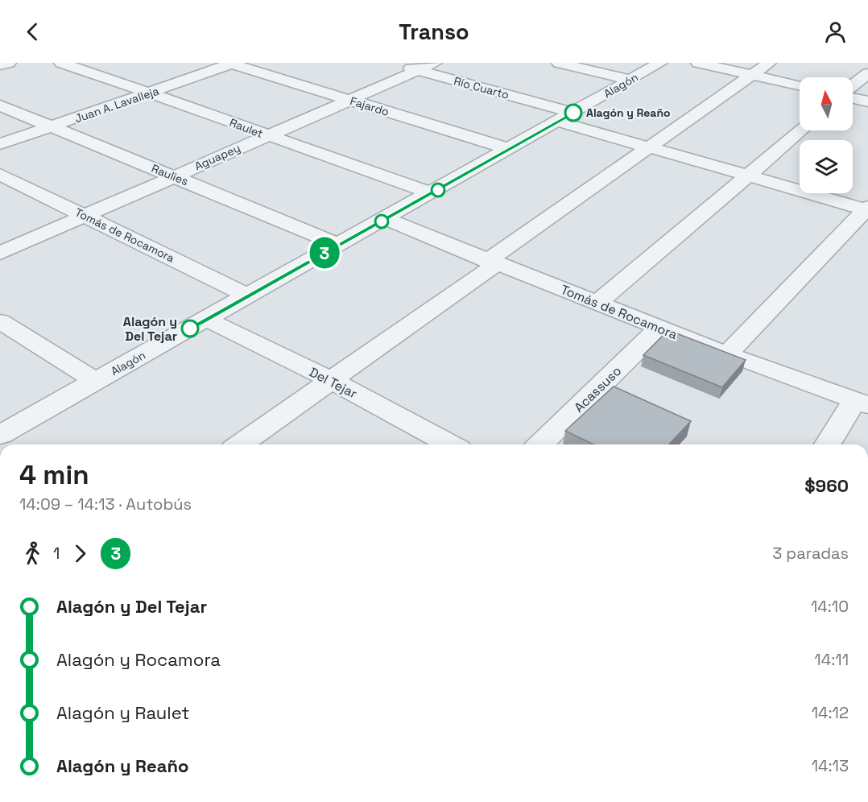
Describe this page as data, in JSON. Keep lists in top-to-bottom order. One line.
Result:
{"streets":{"street":["Alagón","Río Cuarto","Juan A. Lavalleja","Fajardo","Raulet","Aguapey","Raulies","Tomás de Rocamora","Del Tejar","Acassuso"]},"crossings":[["Alagón","Río Cuarto"],["Alagón","Fajardo"],["Alagón","Raulet"],["Alagón","Raulies"],["Alagón","Tomás de Rocamora"],["Alagón","Del Tejar"],["Río Cuarto","Aguapey"],["Juan A. Lavalleja","Fajardo"],["Juan A. Lavalleja","Raulet"],["Juan A. Lavalleja","Raulies"],["Fajardo","Aguapey"],["Raulet","Aguapey"],["Aguapey","Raulies"],["Aguapey","Tomás de Rocamora"],["Tomás de Rocamora","Acassuso"]],"places":["Alagón y Reaño","Alagón y Del Tejar"],"lines":["bus line 3"],"north":"top","page":{"header":"Transo","on_map":"3","heading":["4 min","14:09 – 14:13 · Autobús","$960"],"legs":["1","3","3 paradas"],"list":[{"name":"Alagón y Del Tejar","value":"14:10"},{"name":"Alagón y Rocamora","value":"14:11"},{"name":"Alagón y Raulet","value":"14:12"},{"name":"Alagón y Reaño","value":"14:13"}]}}
